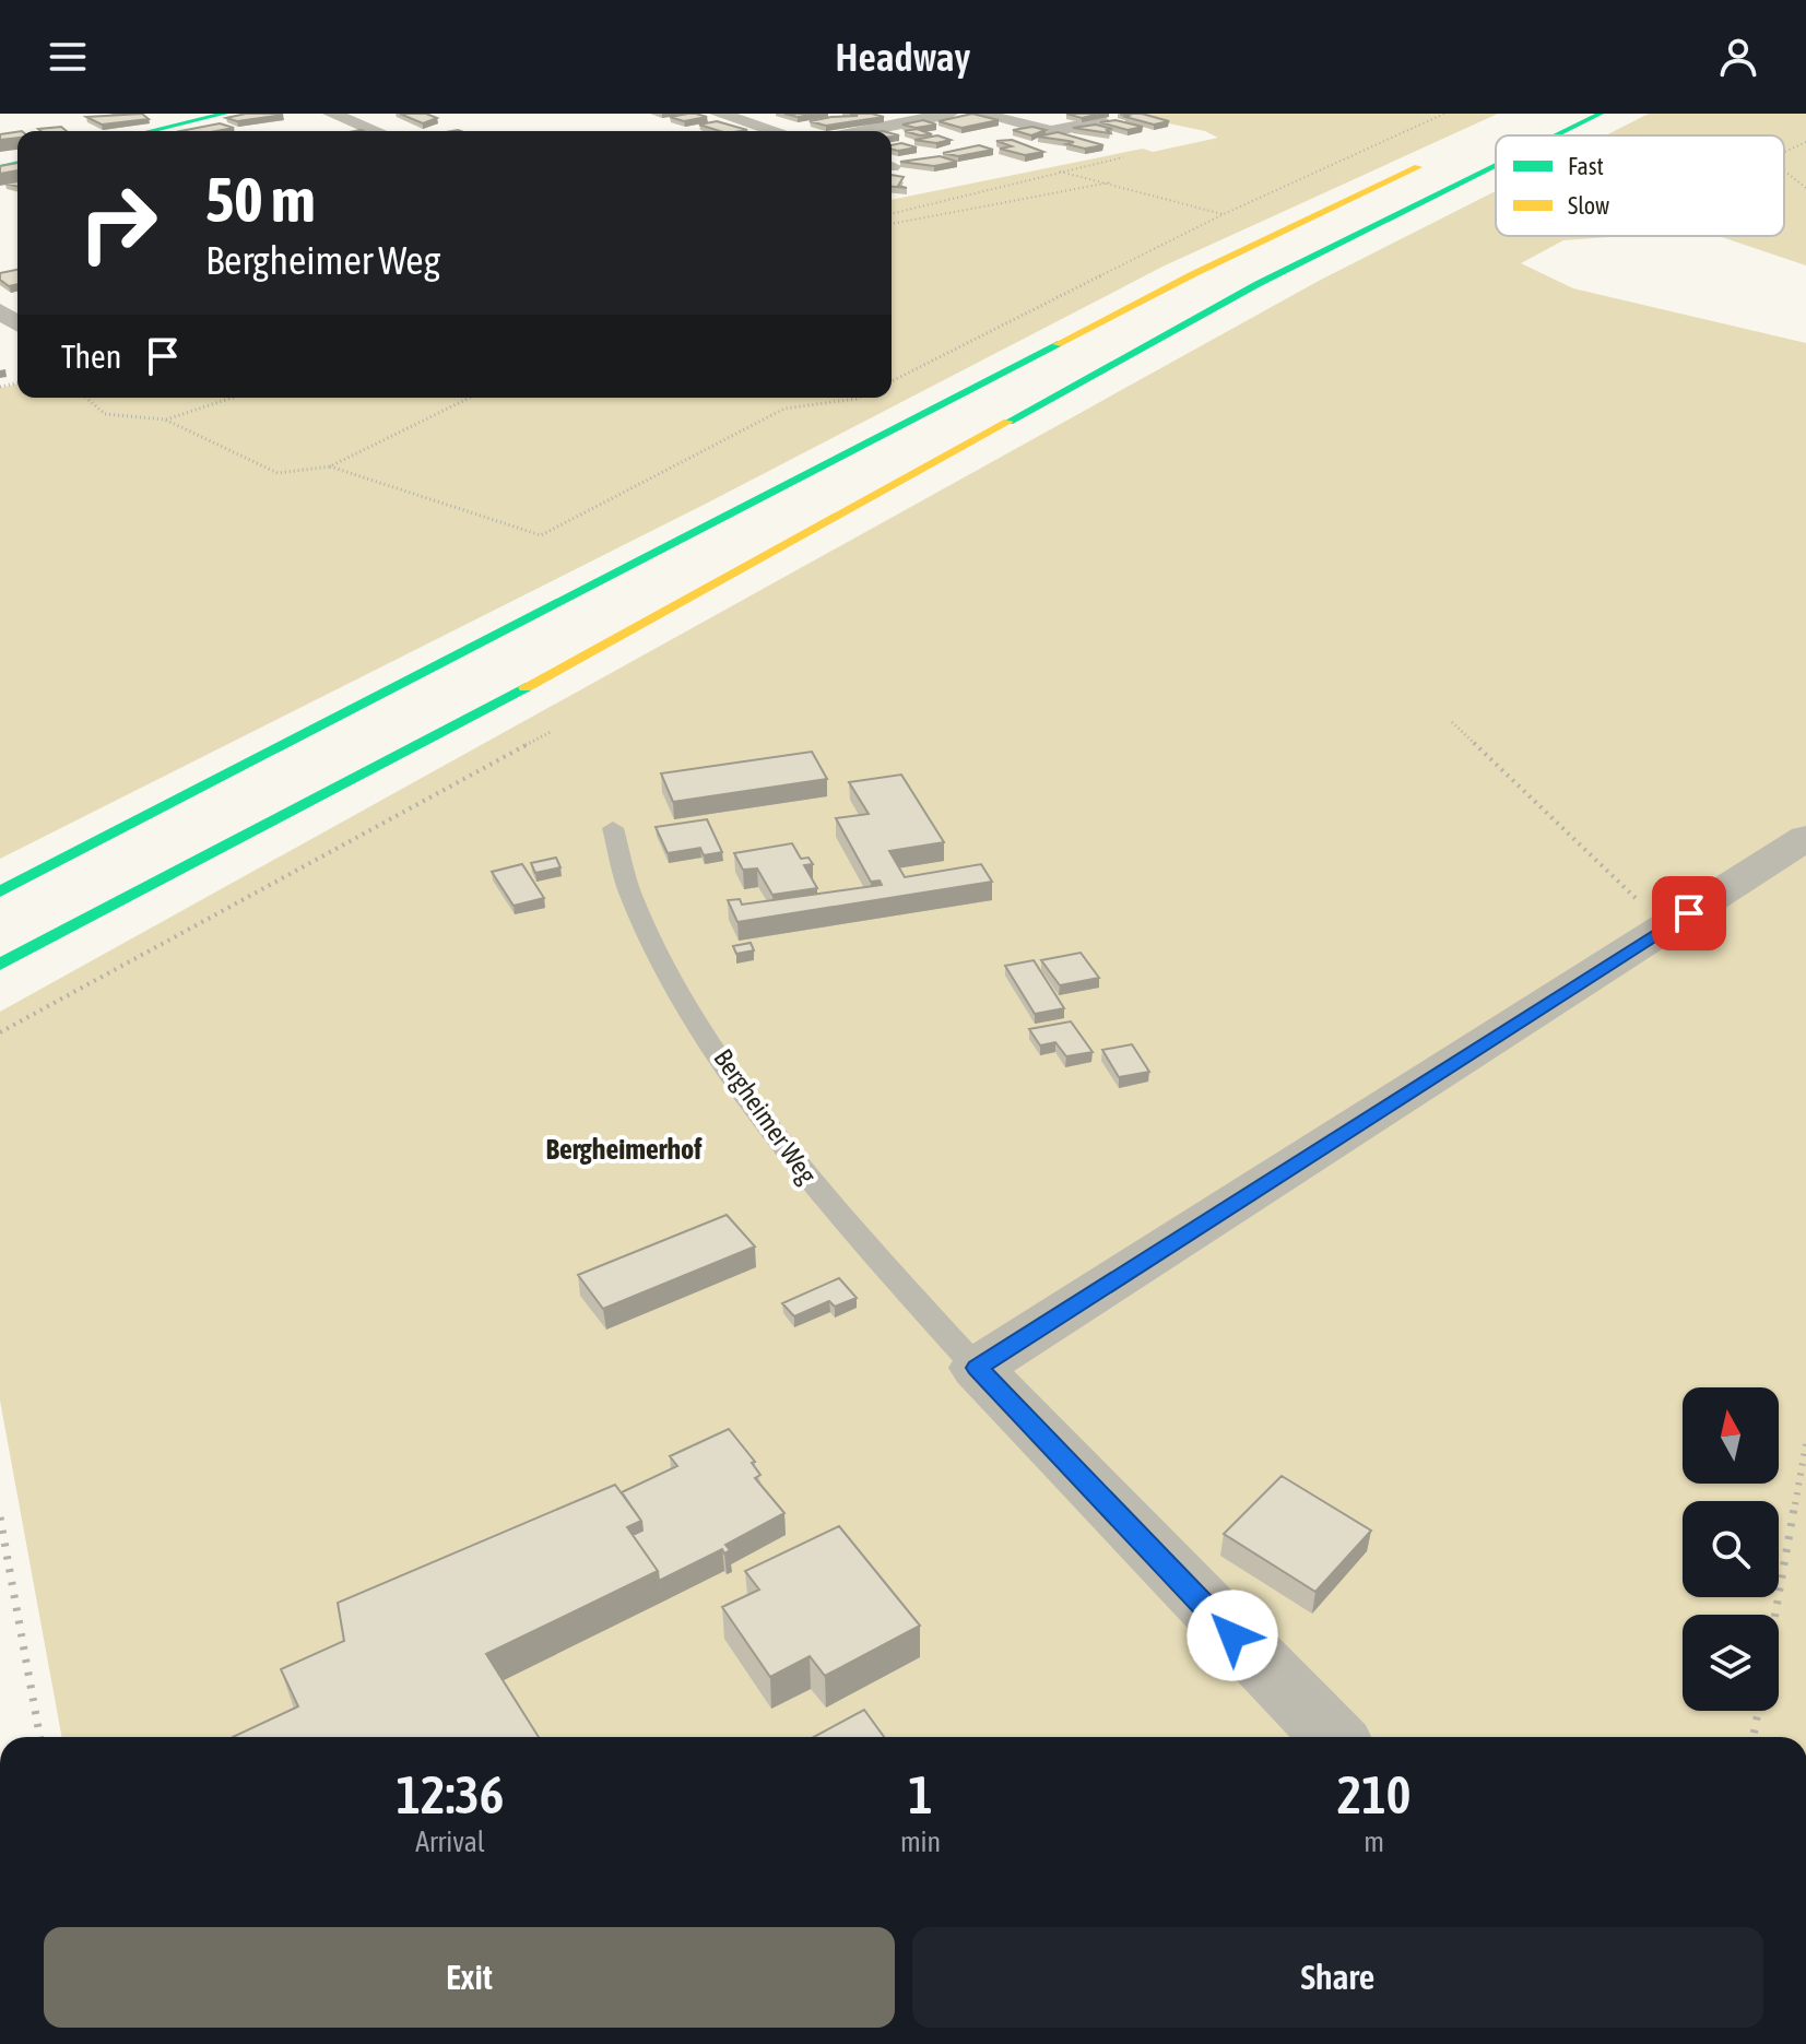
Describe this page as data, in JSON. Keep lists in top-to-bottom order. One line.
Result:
{"streets":{"street":["Bergheimer Weg"]},"districts":["Bergheimerhof"],"legend":["Fast","Slow"],"north":"top","page":{"header":"Headway","turn":["50 m","Bergheimer Weg"],"then":"Then","eta":["12:36","Arrival","1","min","210","m"],"buttons":["Exit","Share"]}}
